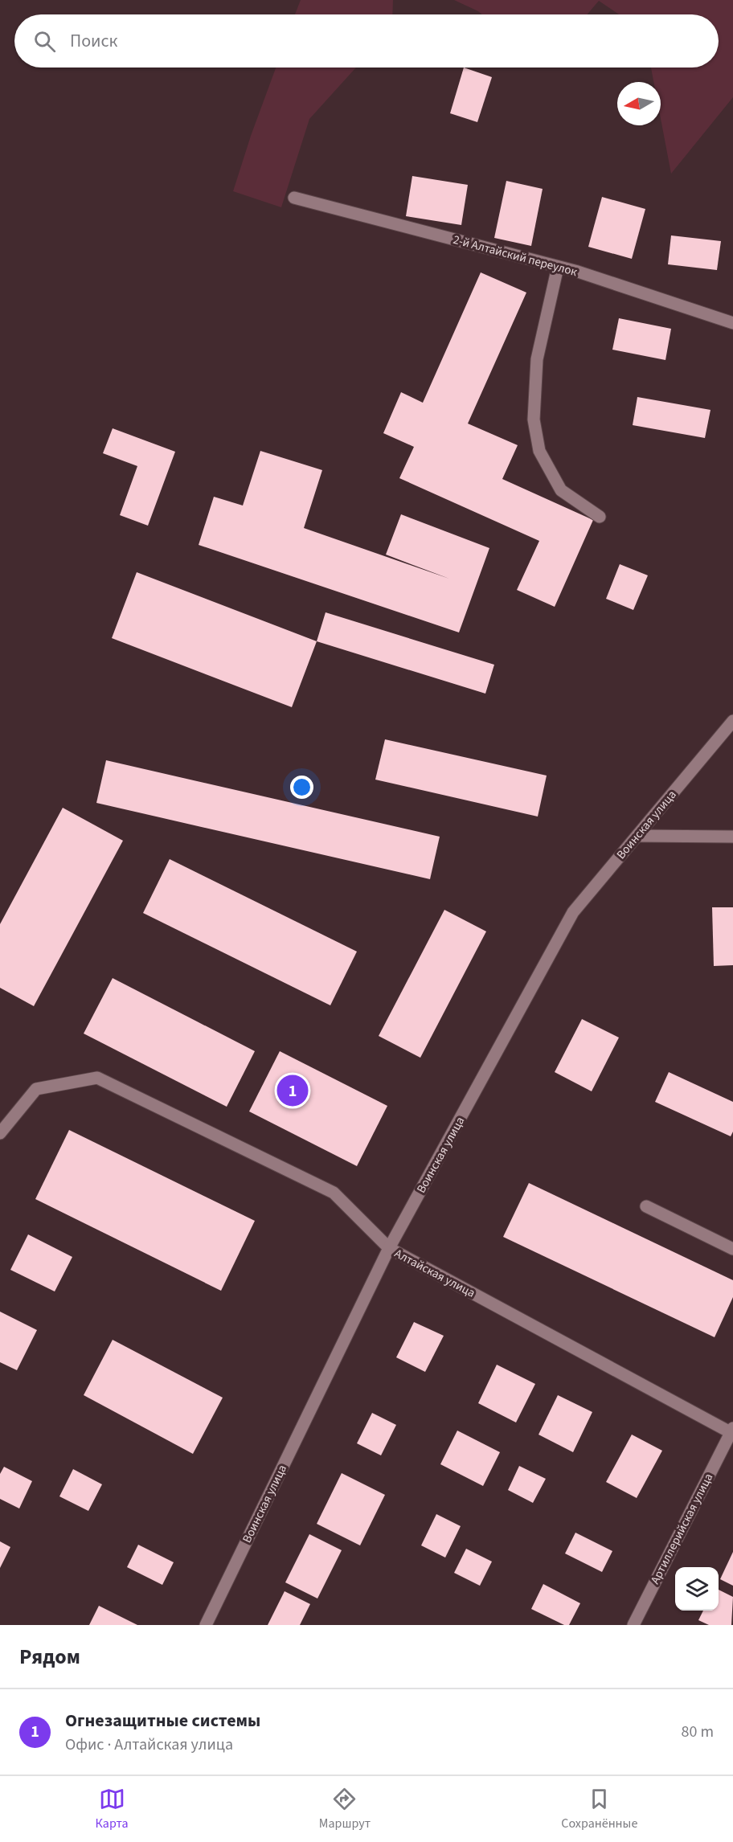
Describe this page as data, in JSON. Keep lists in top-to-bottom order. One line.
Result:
{"streets":{"street":["2-й Алтайский переулок","Воинская улица","Алтайская улица","Артиллерийская улица"]},"crossings":[["Воинская улица","Алтайская улица"],["Алтайская улица","Артиллерийская улица"]],"north":"left","page":{"search":"Поиск","pins":"1","heading":"Рядом","list":[{"mark":"1","name":"Огнезащитные системы","note":"Офис · Алтайская улица","value":"80 m"}],"nav":["Карта","Маршрут","Сохранённые"]}}
